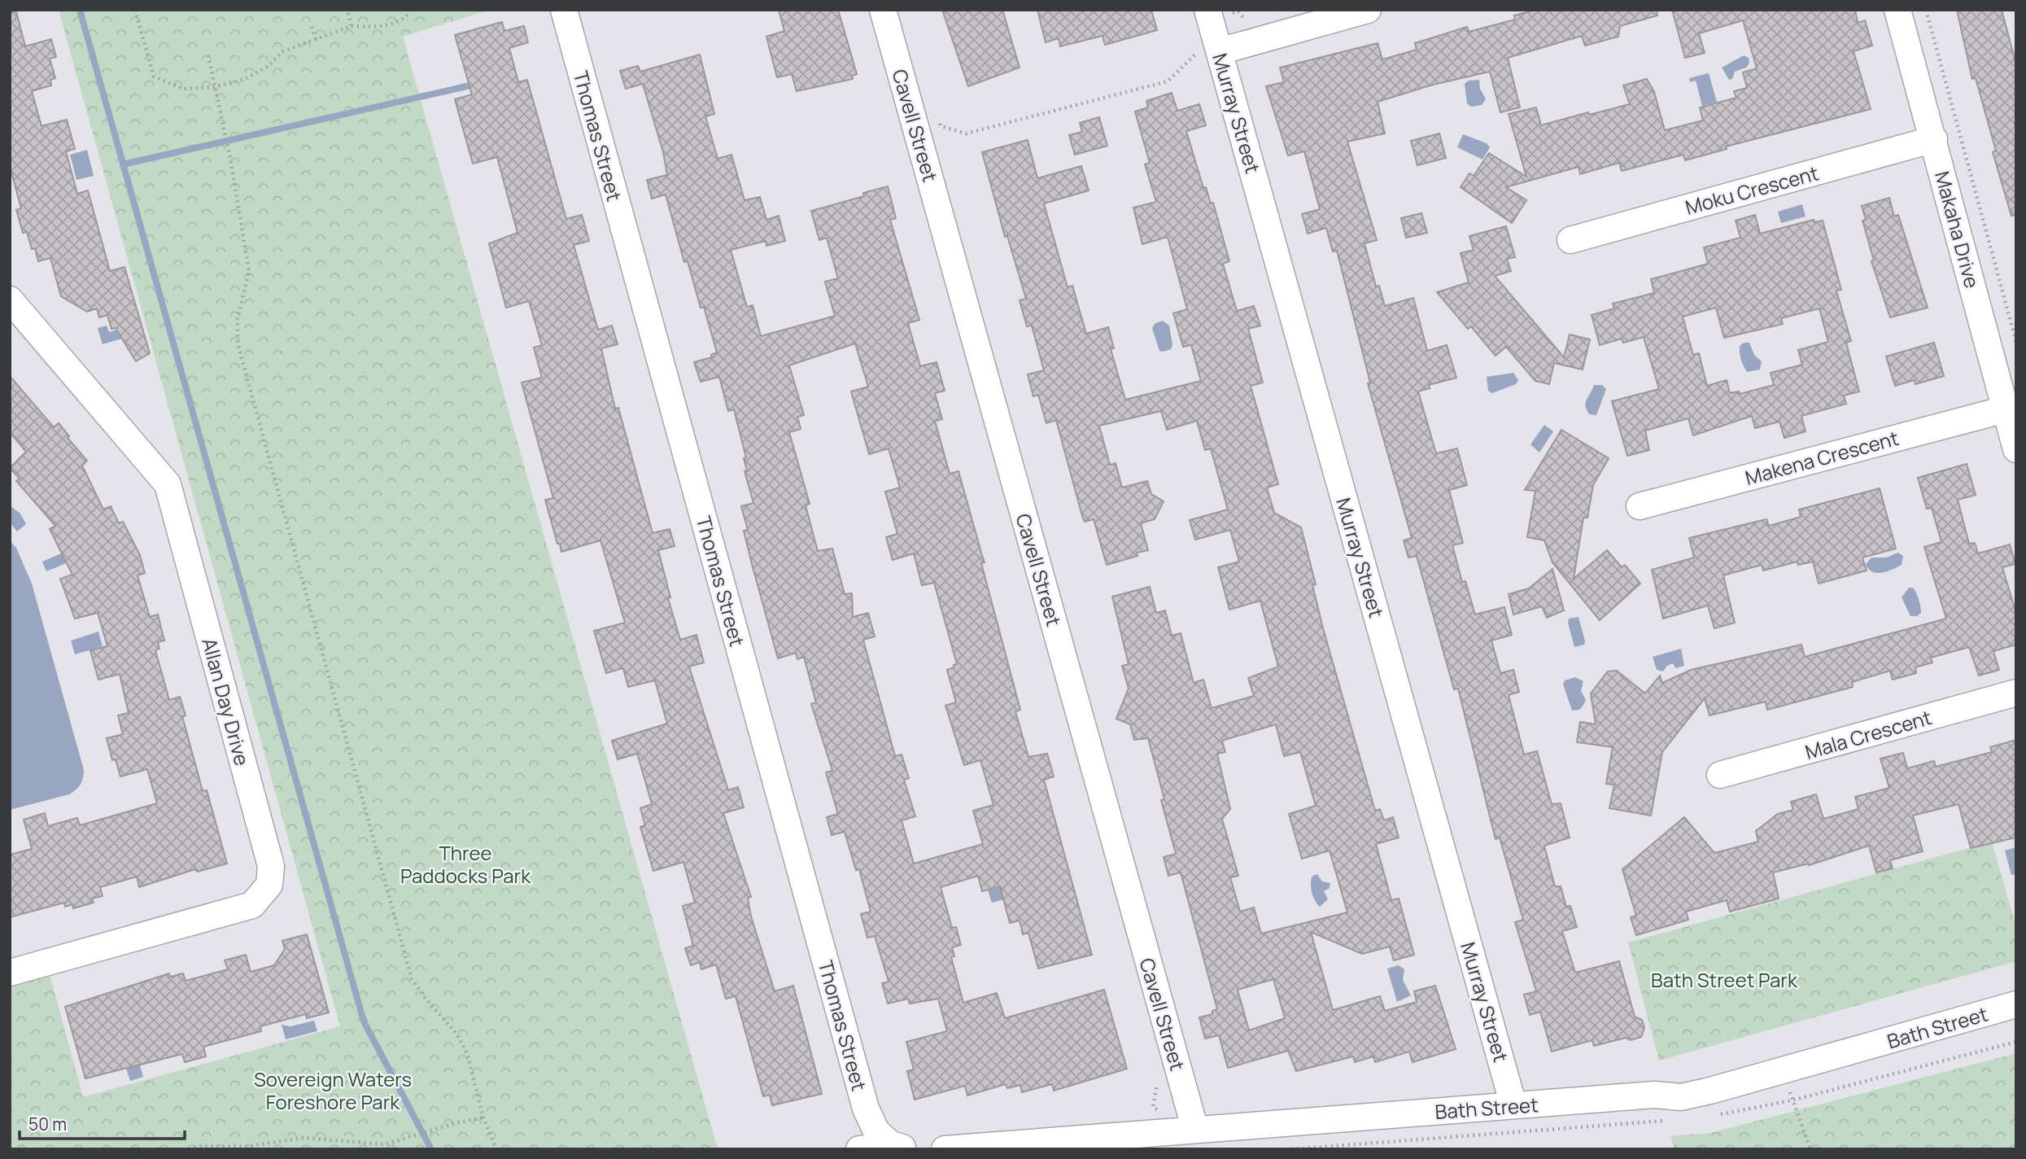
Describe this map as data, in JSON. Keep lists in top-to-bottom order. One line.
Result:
{"streets":{"street":["Murray Street","Cavell Street","Thomas Street","Moku Crescent","Makaha Drive","Makena Crescent","Allan Day Drive","Mala Crescent","Bath Street"]},"crossings":[["Murray Street","Bath Street"],["Cavell Street","Bath Street"],["Moku Crescent","Makaha Drive"],["Makaha Drive","Makena Crescent"]],"parks":["Three Paddocks Park","Bath Street Park","Sovereign Waters Foreshore Park"],"scale_bar":"50 m"}
